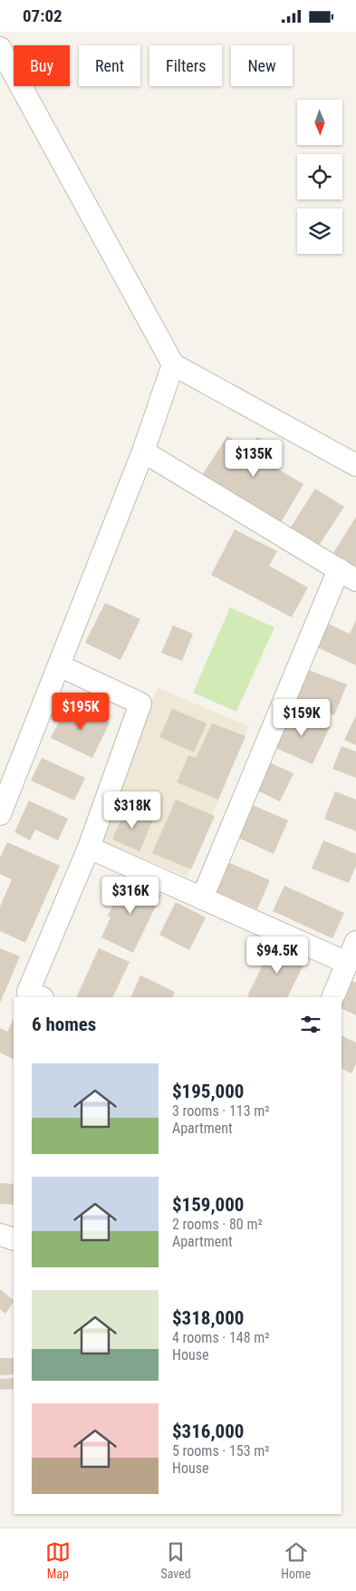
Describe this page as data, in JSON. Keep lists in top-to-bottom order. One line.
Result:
{"north":"bottom","page":{"status":"07:02","chip":["Buy","Rent","Filters","New"],"price":["$135K","$195K","$159K","$318K","$316K","$94.5K"],"heading":"6 homes","list":[{"name":"$195,000","note":"3 rooms · 113 m² · Apartment"},{"name":"$159,000","note":"2 rooms · 80 m² · Apartment"},{"name":"$318,000","note":"4 rooms · 148 m² · House"},{"name":"$316,000","note":"5 rooms · 153 m² · House"}],"tabs":["Map","Saved","Home"]}}
